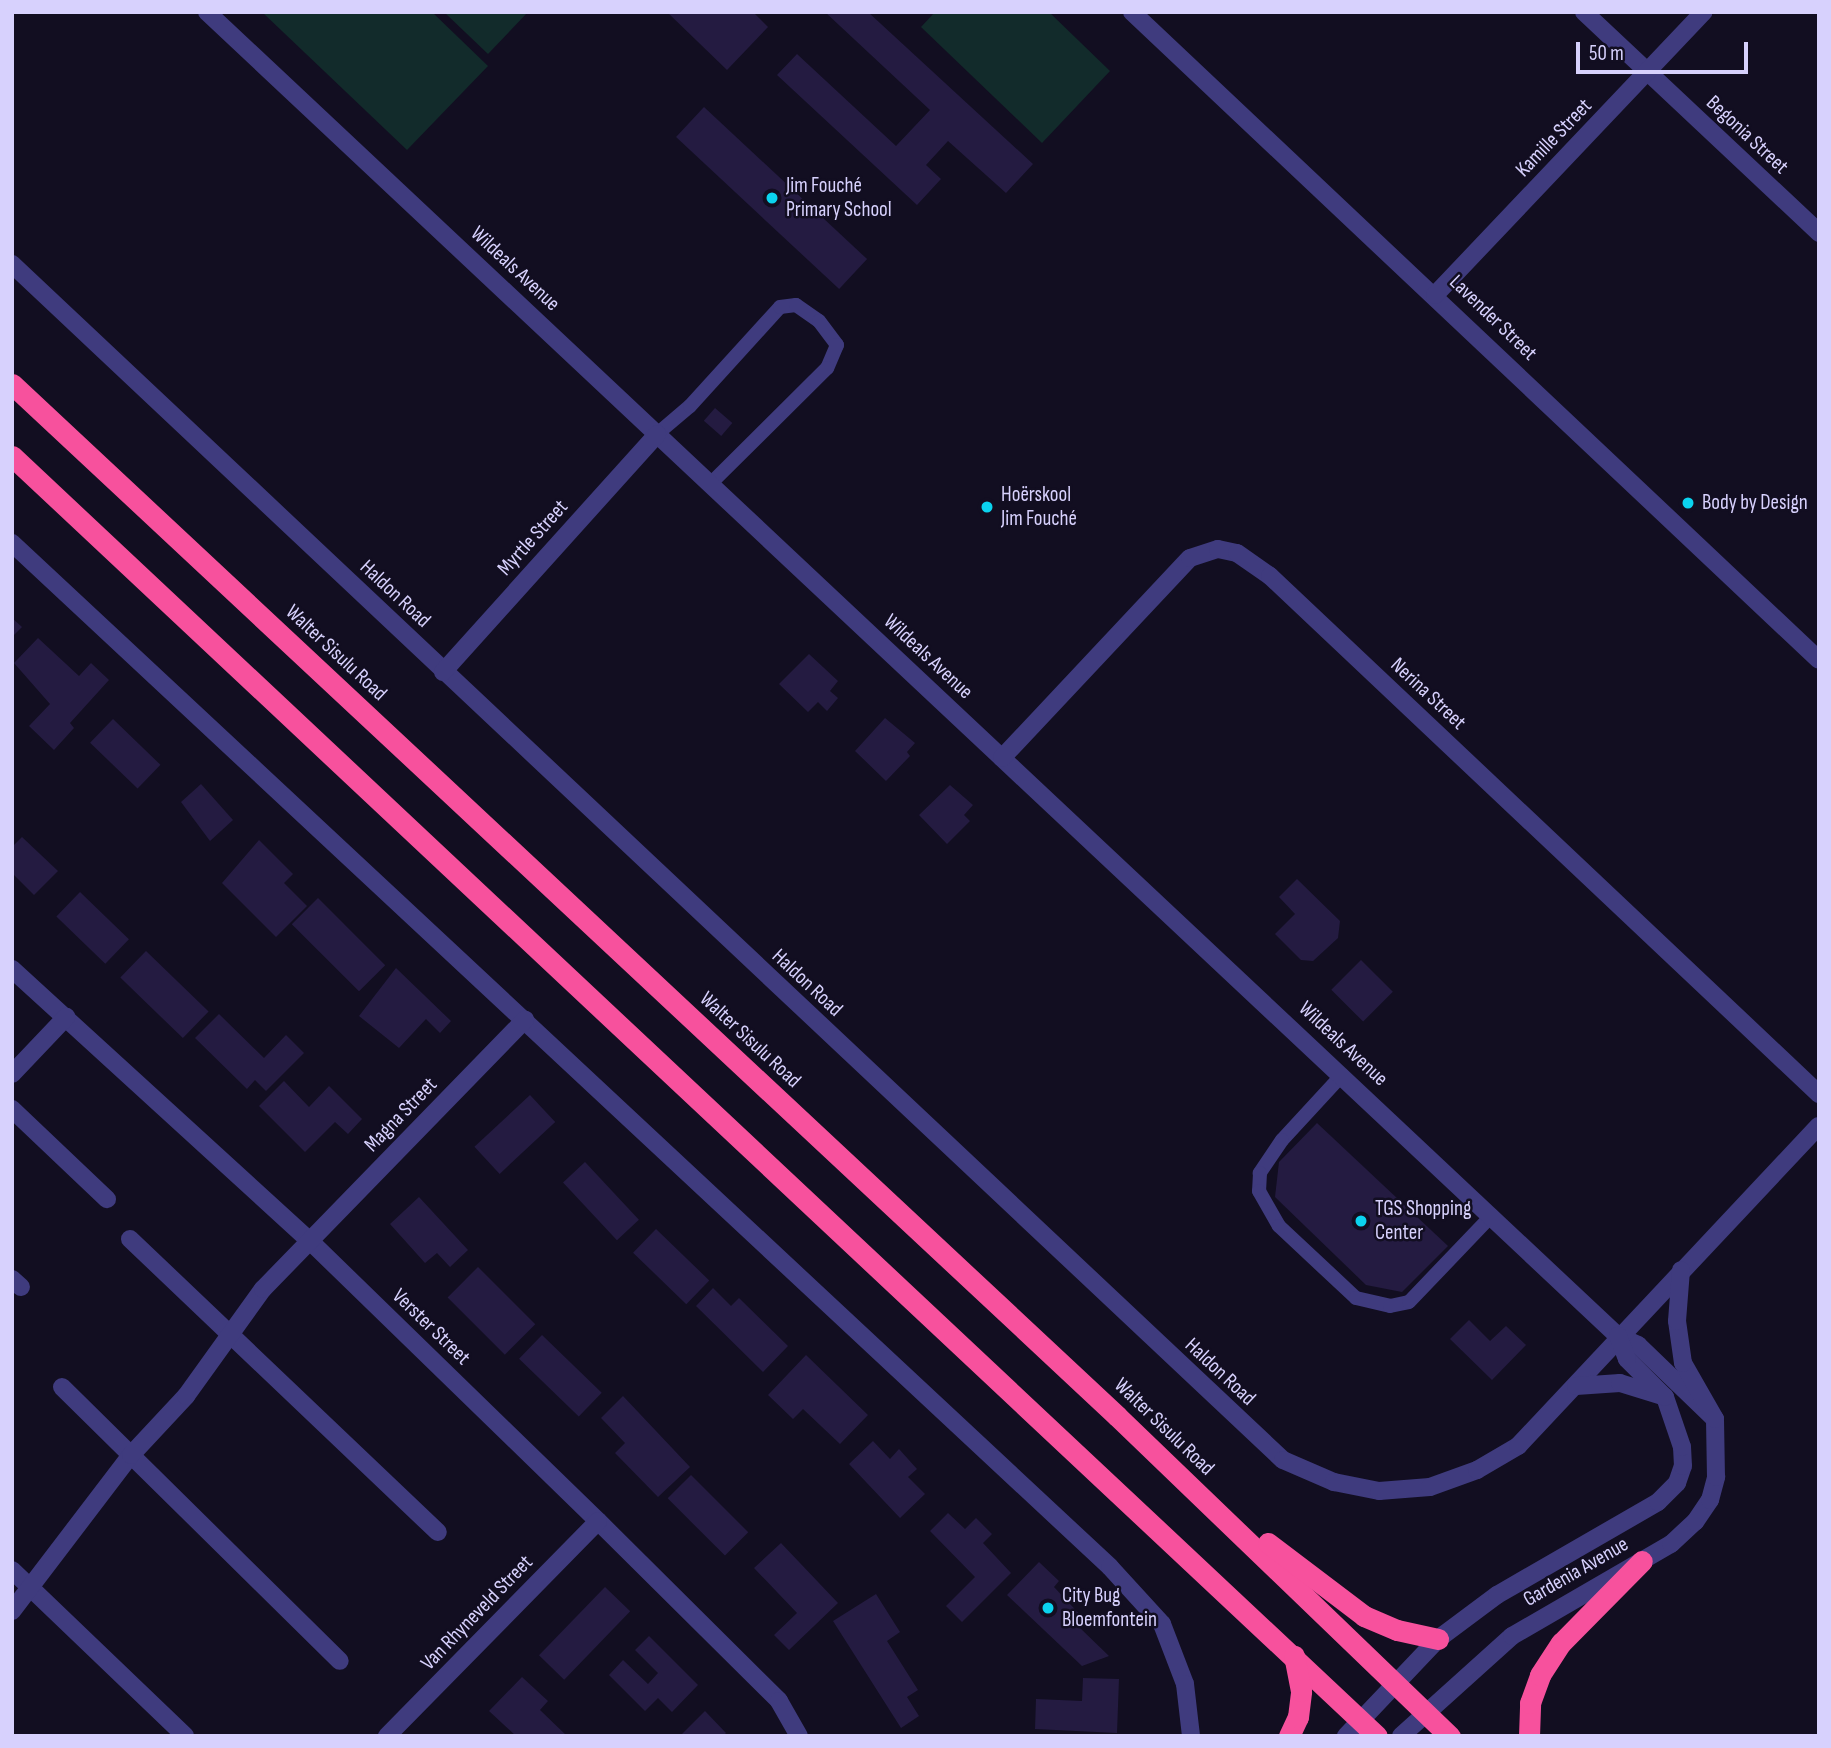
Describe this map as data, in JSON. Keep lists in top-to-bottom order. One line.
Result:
{"streets":{"highway":["Walter Sisulu Road"],"street":["Begonia Street","Kamille Street","Wildeals Avenue","Lavender Street","Myrtle Street","Haldon Road","Nerina Street","Magna Street","Verster Street","Gardenia Avenue","Van Rhyneveld Street"]},"crossings":[["Begonia Street","Kamille Street"],["Kamille Street","Lavender Street"],["Wildeals Avenue","Myrtle Street"],["Wildeals Avenue","Haldon Road"],["Wildeals Avenue","Nerina Street"],["Wildeals Avenue","Gardenia Avenue"],["Myrtle Street","Haldon Road"],["Haldon Road","Gardenia Avenue"],["Walter Sisulu Road","Gardenia Avenue"],["Magna Street","Verster Street"],["Verster Street","Van Rhyneveld Street"]],"places":["Jim Fouché Primary School","Body by Design","Hoërskool Jim Fouché","TGS Shopping Center","City Bug Bloemfontein"],"scale_bar":"50 m"}
